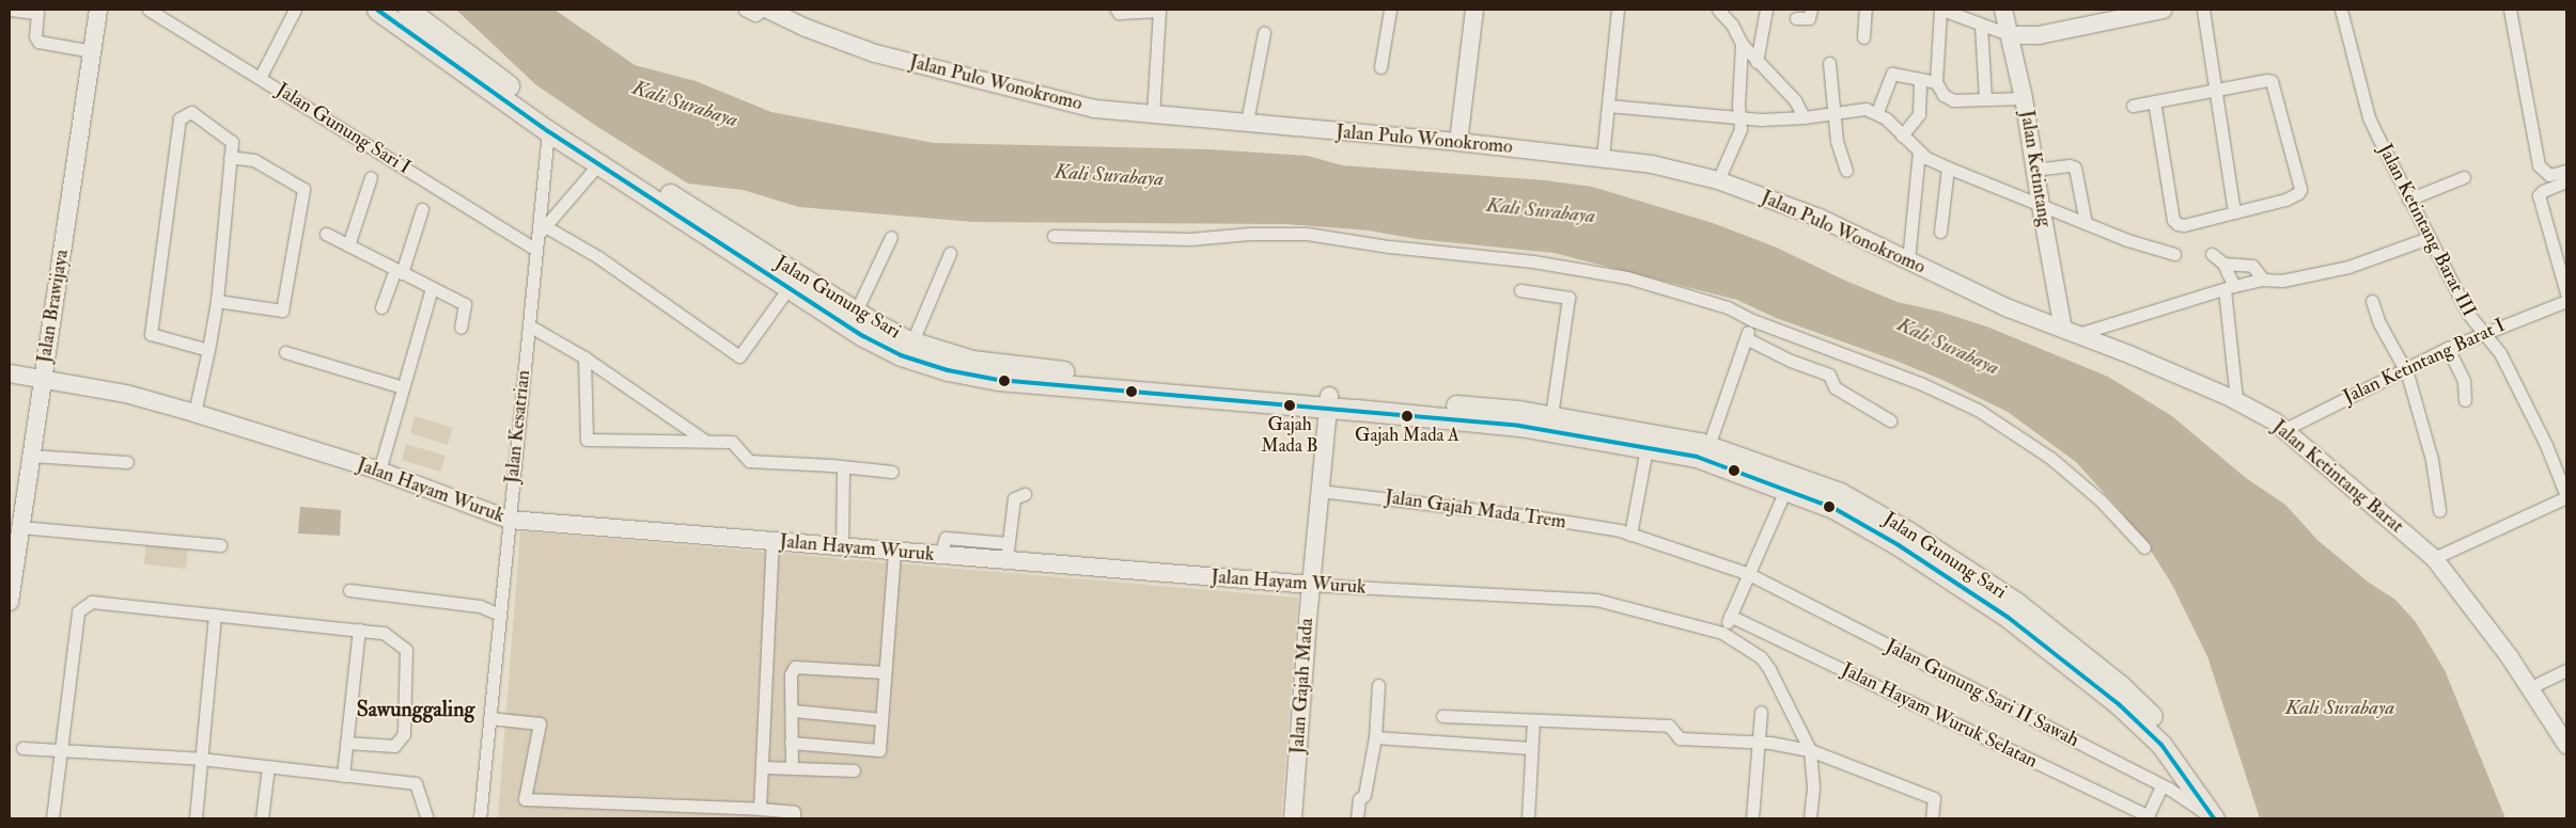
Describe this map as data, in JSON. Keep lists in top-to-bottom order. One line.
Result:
{"streets":{"main road":["Jalan Gunung Sari"],"street":["Jalan Pulo Wonokromo","Jalan Gunung Sari I","Jalan Ketintang","Jalan Ketintang Barat III","Jalan Brawijaya","Jalan Ketintang Barat I","Jalan Kesatrian","Jalan Ketintang Barat","Jalan Hayam Wuruk","Jalan Gajah Mada Trem","Jalan Gajah Mada","Jalan Gunung Sari II Sawah","Jalan Hayam Wuruk Selatan"]},"crossings":[["Jalan Pulo Wonokromo","Jalan Ketintang"],["Jalan Pulo Wonokromo","Jalan Ketintang Barat"],["Jalan Gunung Sari I","Jalan Kesatrian"],["Jalan Ketintang","Jalan Ketintang Barat"],["Jalan Ketintang Barat III","Jalan Ketintang Barat I"],["Jalan Gunung Sari","Jalan Kesatrian"],["Jalan Gunung Sari","Jalan Gajah Mada"],["Jalan Gunung Sari","Jalan Gunung Sari II Sawah"],["Jalan Brawijaya","Jalan Hayam Wuruk"],["Jalan Ketintang Barat I","Jalan Ketintang Barat"],["Jalan Kesatrian","Jalan Hayam Wuruk"],["Jalan Hayam Wuruk","Jalan Gajah Mada"],["Jalan Gajah Mada Trem","Jalan Gajah Mada"],["Jalan Gajah Mada Trem","Jalan Gunung Sari II Sawah"]],"districts":["Sawunggaling"],"water":["Kali Surabaya"],"places":["Gajah Mada B","Gajah Mada A"]}
